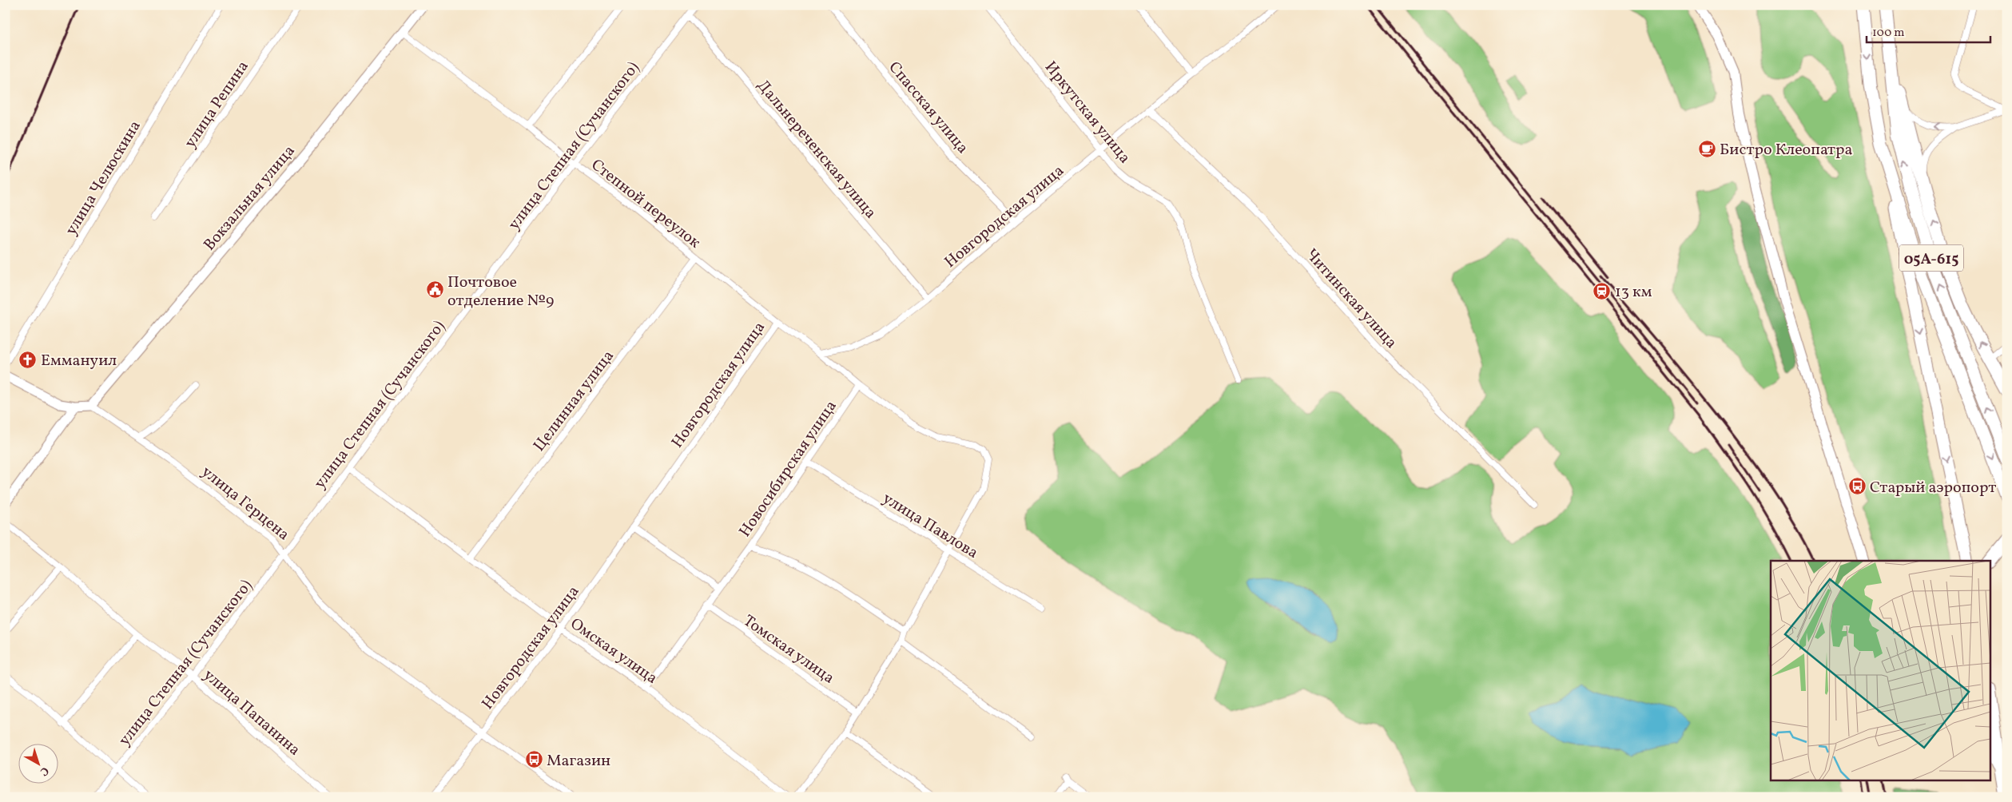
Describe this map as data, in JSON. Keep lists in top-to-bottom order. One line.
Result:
{"streets":{"highway":["05А-615"],"main road":["Вокзальная улица"],"street":["улица Репина","Спасская улица","Иркутская улица","улица Степная (Сучанского)","Дальнереченская улица","улица Челюскина","Степной переулок","Новгородская улица","Читинская улица","Целинная улица","Новосибирская улица","улица Герцена","улица Павлова","Томская улица","Омская улица","улица Папанина"]},"crossings":[["Спасская улица","Новгородская улица"],["Иркутская улица","Новгородская улица"],["улица Степная (Сучанского)","Дальнереченская улица"],["улица Степная (Сучанского)","Степной переулок"],["улица Степная (Сучанского)","улица Герцена"],["улица Степная (Сучанского)","Омская улица"],["улица Степная (Сучанского)","улица Папанина"],["Дальнереченская улица","Новгородская улица"],["Вокзальная улица","Степной переулок"],["Вокзальная улица","улица Герцена"],["Степной переулок","Новгородская улица"],["Степной переулок","Целинная улица"],["Новгородская улица","Читинская улица"],["Новгородская улица","улица Герцена"],["Новгородская улица","Омская улица"],["Целинная улица","Омская улица"],["Новосибирская улица","улица Павлова"],["Новосибирская улица","Томская улица"],["Новосибирская улица","Омская улица"]],"places":{"cafe":["Бистро Клеопатра"],"public building":["Почтовое отделение №9"],"station":["13 км"],"church":["Еммануил"],"bus stop":["Старый аэропорт","Магазин"]},"scale_bar":"100 m","north":"bottom right"}
